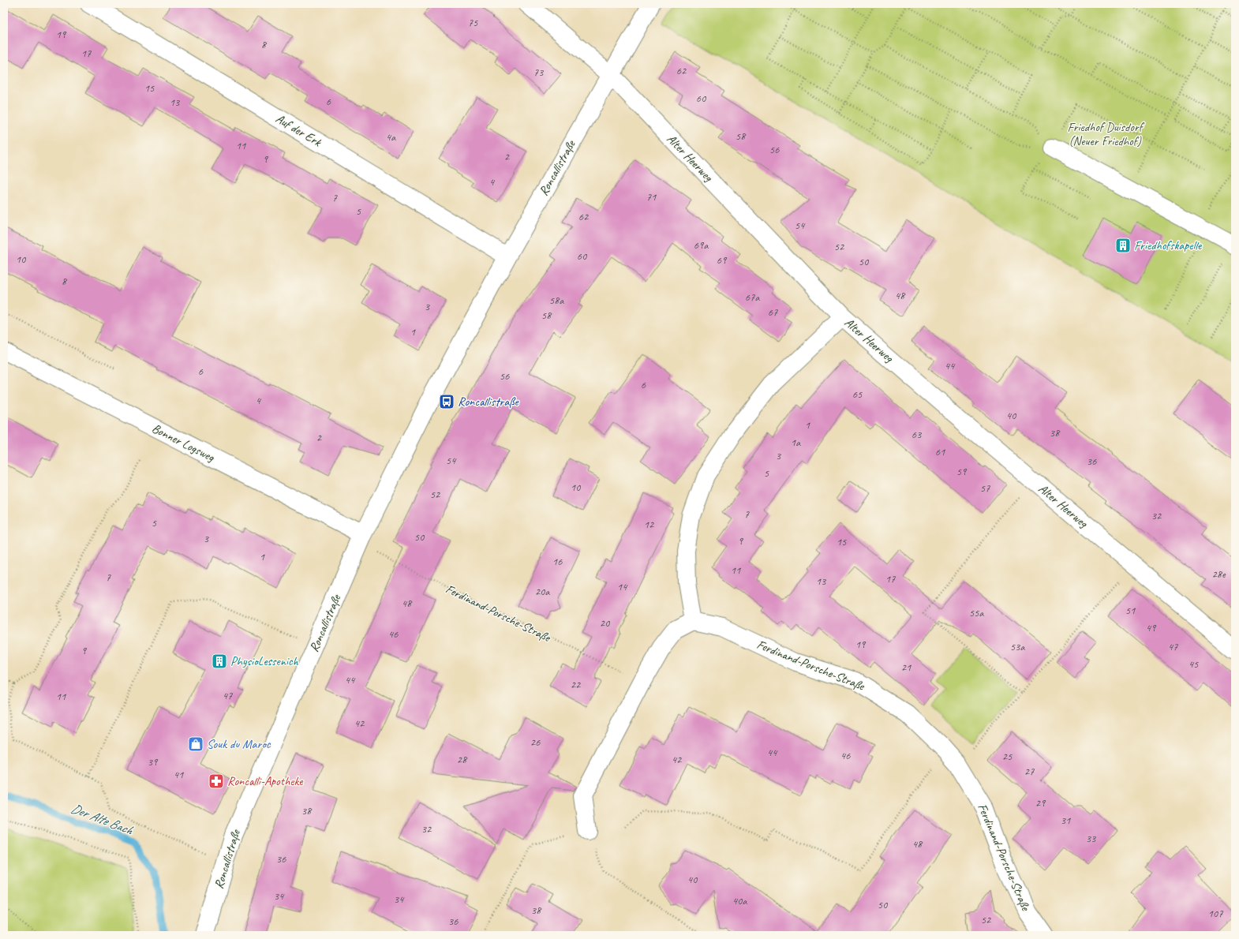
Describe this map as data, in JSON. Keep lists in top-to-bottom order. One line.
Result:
{"streets":{"street":["Auf der Erk","Alter Heerweg","Roncallistraße","Bonner Logsweg","Ferdinand-Porsche-Straße"]},"crossings":[["Auf der Erk","Roncallistraße"],["Alter Heerweg","Roncallistraße"],["Roncallistraße","Bonner Logsweg"],["Roncallistraße","Ferdinand-Porsche-Straße"],["Bonner Logsweg","Ferdinand-Porsche-Straße"]],"water":["Der Alte Bach"],"parks":["Friedhof Duisdorf (Neuer Friedhof)"],"places":{"building":["Friedhofskapelle","PhysioLessenich"],"bus stop":["Roncallistraße"],"shop":["Souk du Maroc"],"pharmacy":["Roncalli-Apotheke"]},"house_numbers":["75","19","8","17","62","73","15","60","6","13","58","4a","11","56","2","9","4","71","7","5","62","54","69a","52","60","10","69","50","8","48","67a","58a","3","67","58","1","44","6","56","6","65","4","40","1","38","63","2","1a","61","3","54","36","59","5","10","57","52","7","32","5","12","50","3","9","15","1","16","11","28e","7","17","13","14","20a","48","51","55a","20","49","46","19","53a","47","9","45","21","44","22","47","11","42","26","44","46","25","28","42","39","27","41","29","38","31","32","33","48","36","40","34","34","40a","50","38","107","52","36"]}
